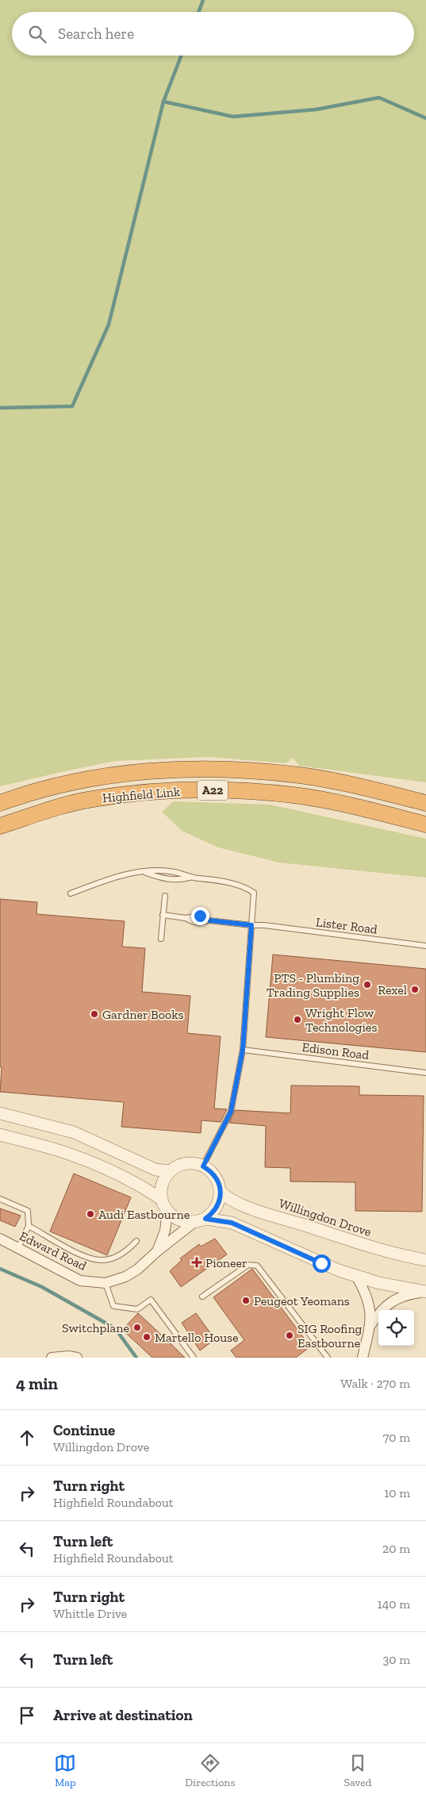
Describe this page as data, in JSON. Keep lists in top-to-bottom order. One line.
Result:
{"streets":{"highway":["A22","Highfield Link"],"street":["Willingdon Drove","Edward Road"],"lane":["Lister Road","Edison Road"]},"crossings":[["Willingdon Drove","Edward Road"]],"places":{"other":["PTS - Plumbing Trading Supplies","Rexel","Gardner Books","Wright Flow Technologies","Audi Eastbourne","Peugeot Yeomans","Switchplane","SIG Roofing Eastbourne","Martello House"],"health":["Pioneer"]},"page":{"search":"Search here","heading":["4 min","Walk · 270 m"],"list":[["Continue","Willingdon Drove","70 m"],["Turn right","Highfield Roundabout","10 m"],["Turn left","Highfield Roundabout","20 m"],["Turn right","Whittle Drive","140 m"],["Turn left","30 m"],"Arrive at destination"],"nav":["Map","Directions","Saved"]}}
